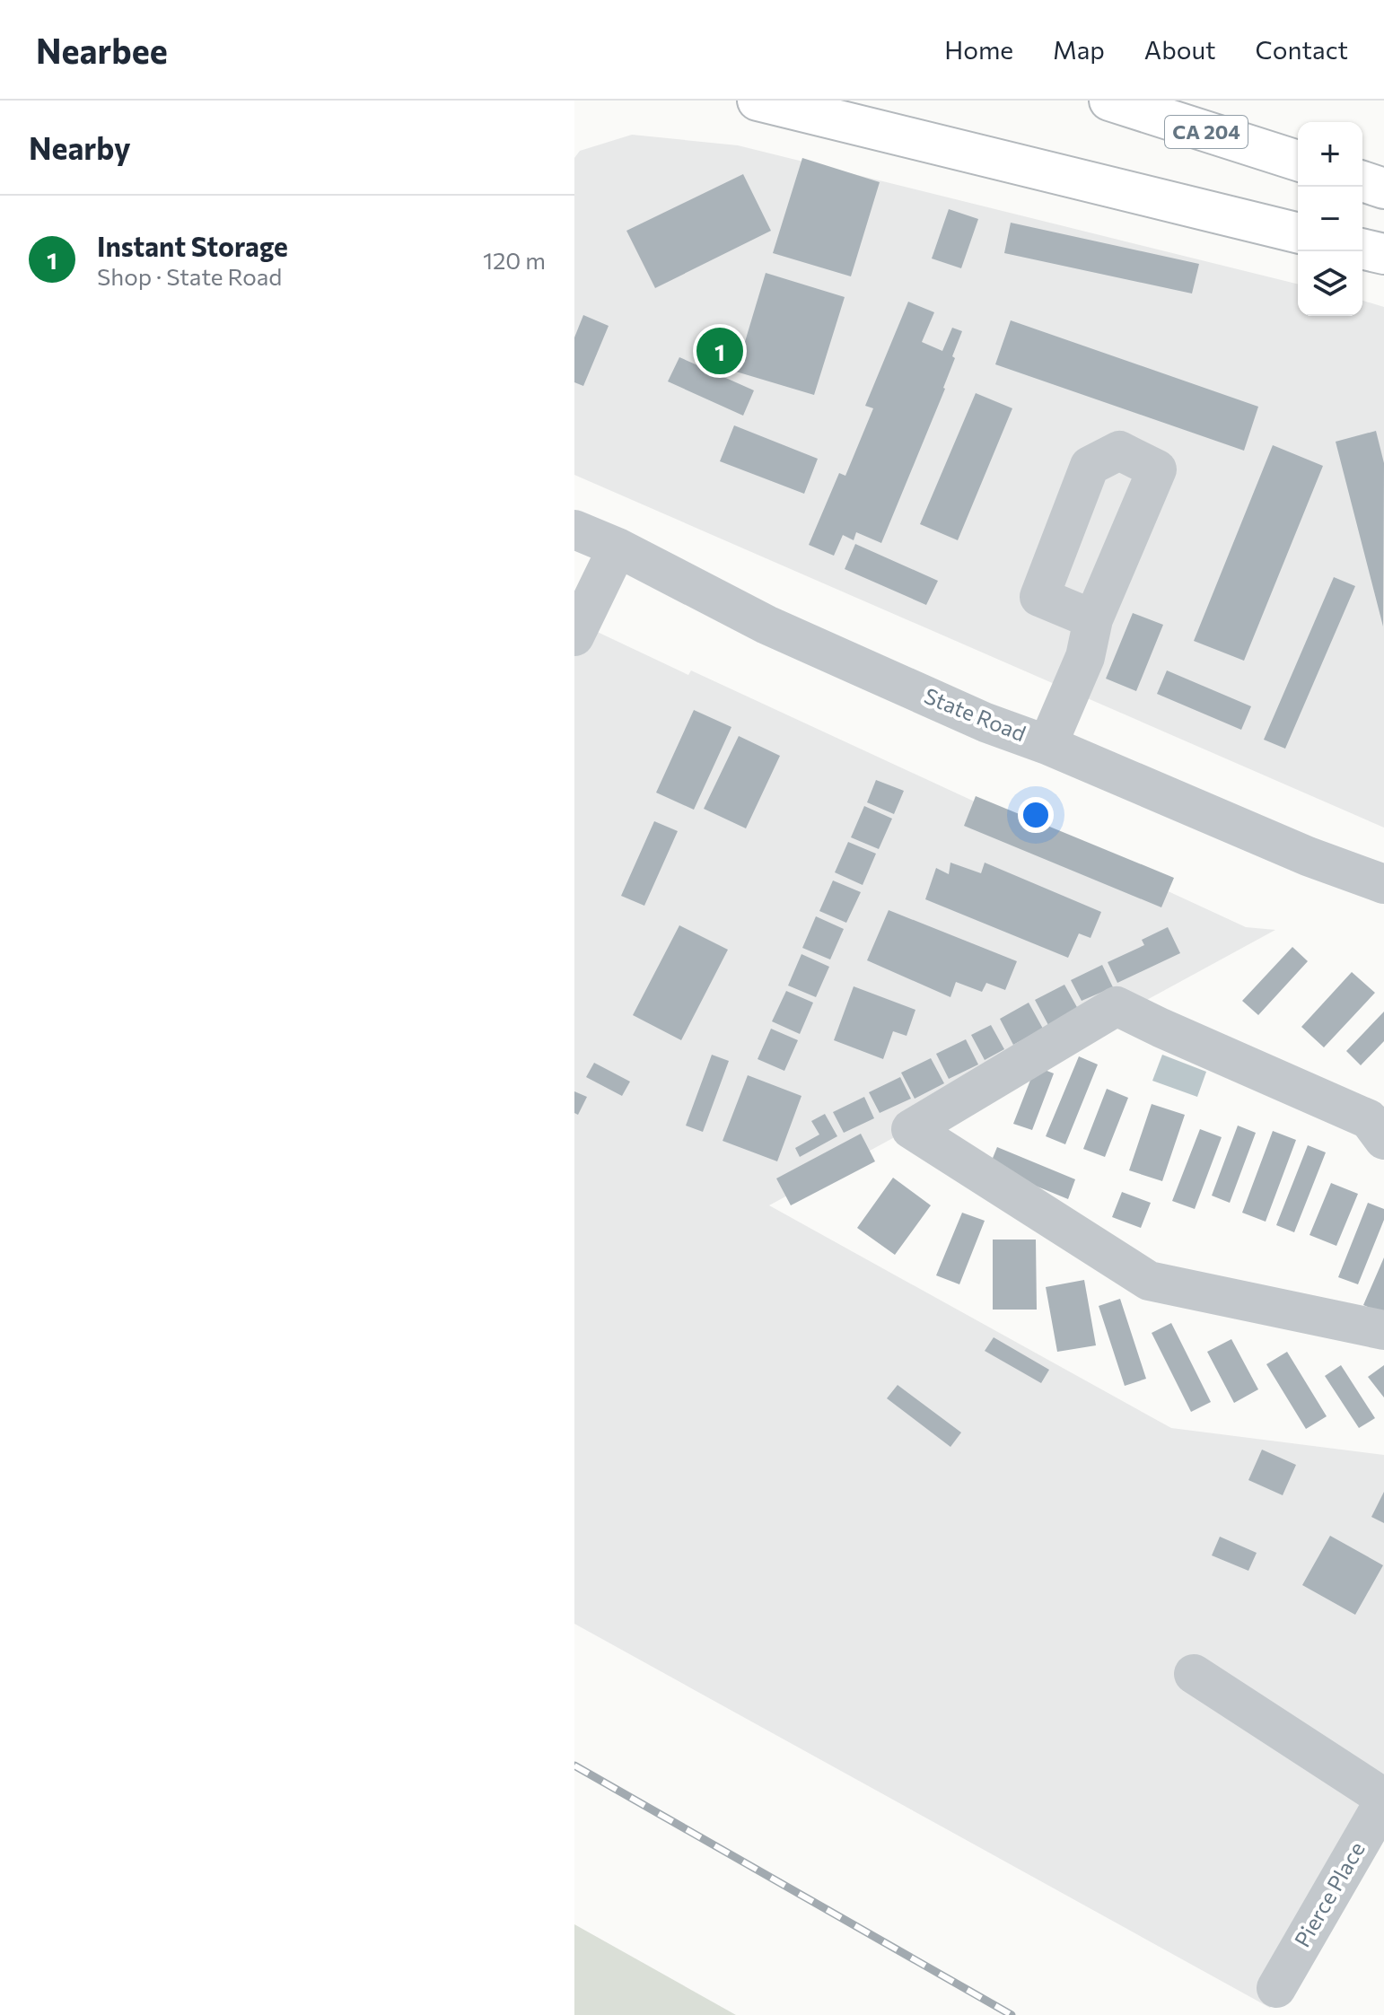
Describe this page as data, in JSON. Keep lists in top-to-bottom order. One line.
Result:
{"streets":{"highway":["CA 204"],"street":["State Road","Pierce Place"]},"page":{"header":"Nearbee","nav":["Home","Map","About","Contact"],"heading":"Nearby","map_buttons":["+","−"],"list":[{"mark":"1","name":"Instant Storage","note":"Shop · State Road","value":"120 m"}],"pins":"1"}}
